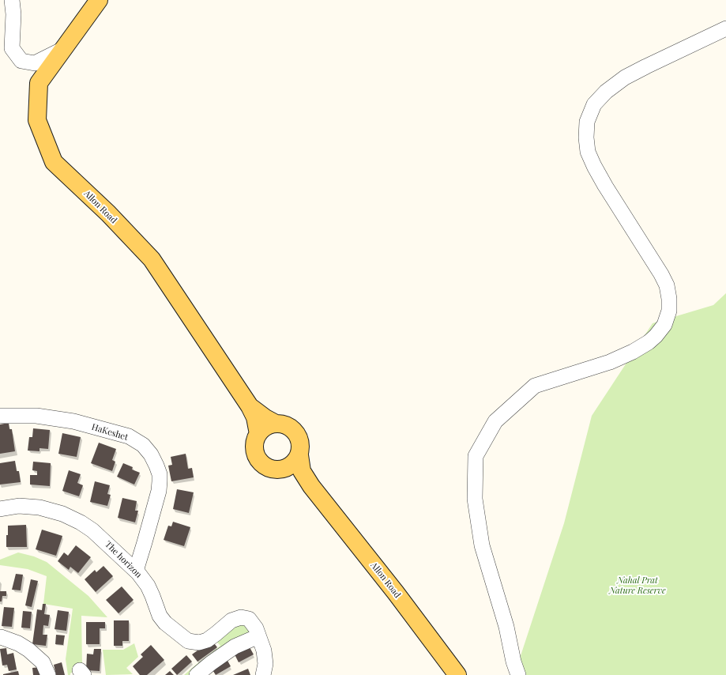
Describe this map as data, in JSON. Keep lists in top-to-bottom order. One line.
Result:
{"streets":{"main road":["Allon Road"],"street":["HaKeshet","The horizon"]},"crossings":[["HaKeshet","The horizon"]],"parks":["Nahal Prat Nature Reserve"]}
